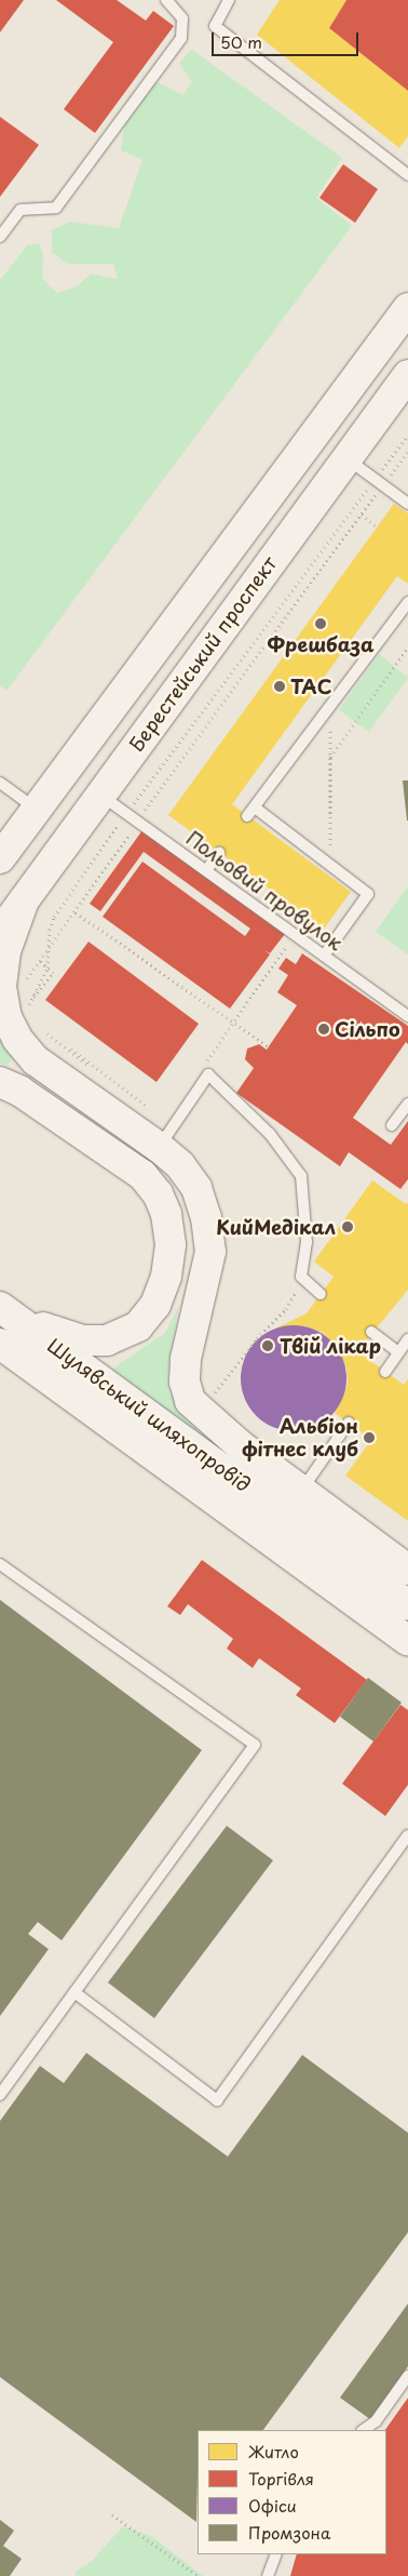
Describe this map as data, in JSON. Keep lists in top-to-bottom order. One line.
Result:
{"streets":{"main road":["Берестейський проспект","Шулявський шляхопровід"],"lane":["Польовий провулок"]},"crossings":[["Берестейський проспект","Польовий провулок"]],"places":["Фрешбаза","ТАС","Сільпо","КийМедікал","Твій лікар","Альбіон фітнес клуб"],"legend":["Житло","Торгівля","Офіси","Промзона"],"scale_bar":"50 m"}
